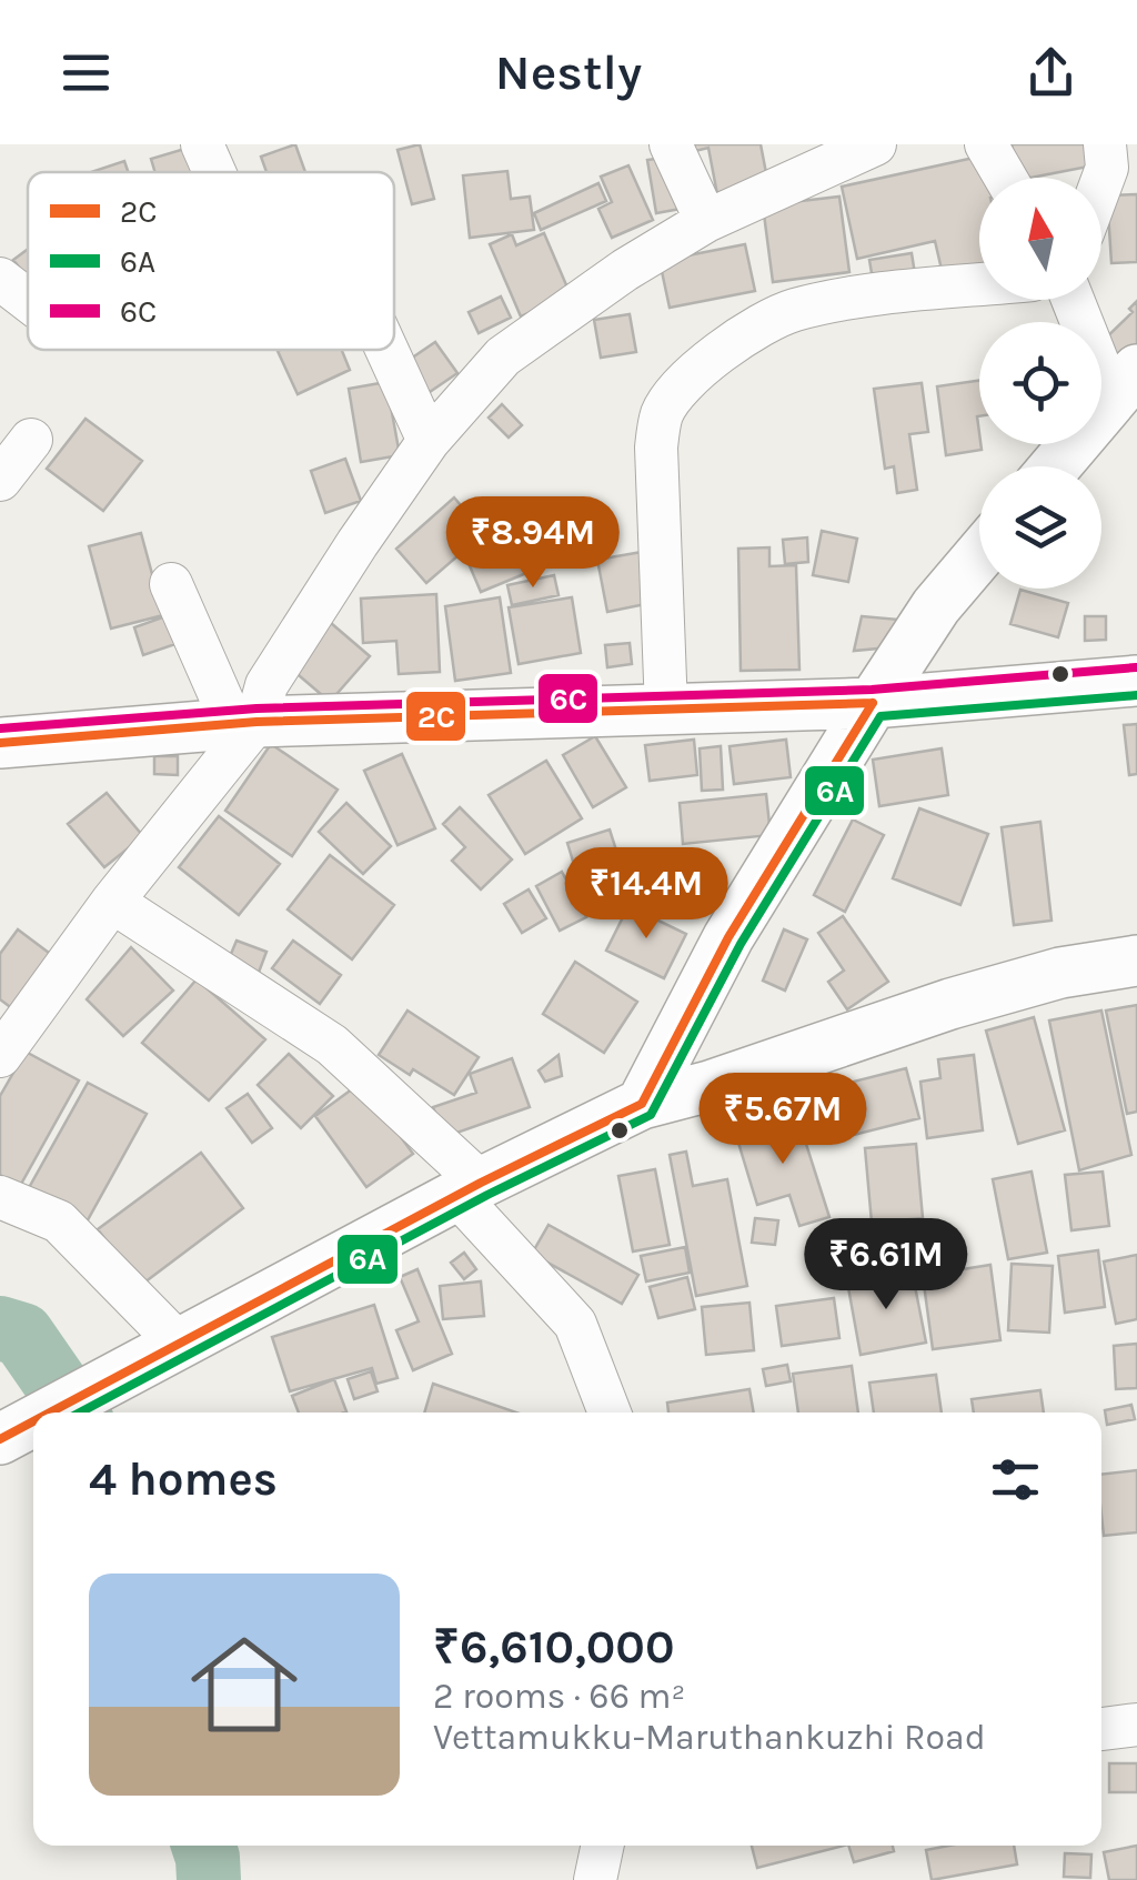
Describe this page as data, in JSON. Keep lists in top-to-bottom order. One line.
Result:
{"lines":["transit line 6C","transit line 6A","transit line 2C"],"legend":["2C","6A","6C"],"north":"top","page":{"header":"Nestly","price":["₹8.94M","₹14.4M","₹5.67M","₹6.61M"],"heading":"4 homes","list":[{"name":"₹6,610,000","note":"2 rooms · 66 m² · Vettamukku-Maruthankuzhi Road"}]}}
